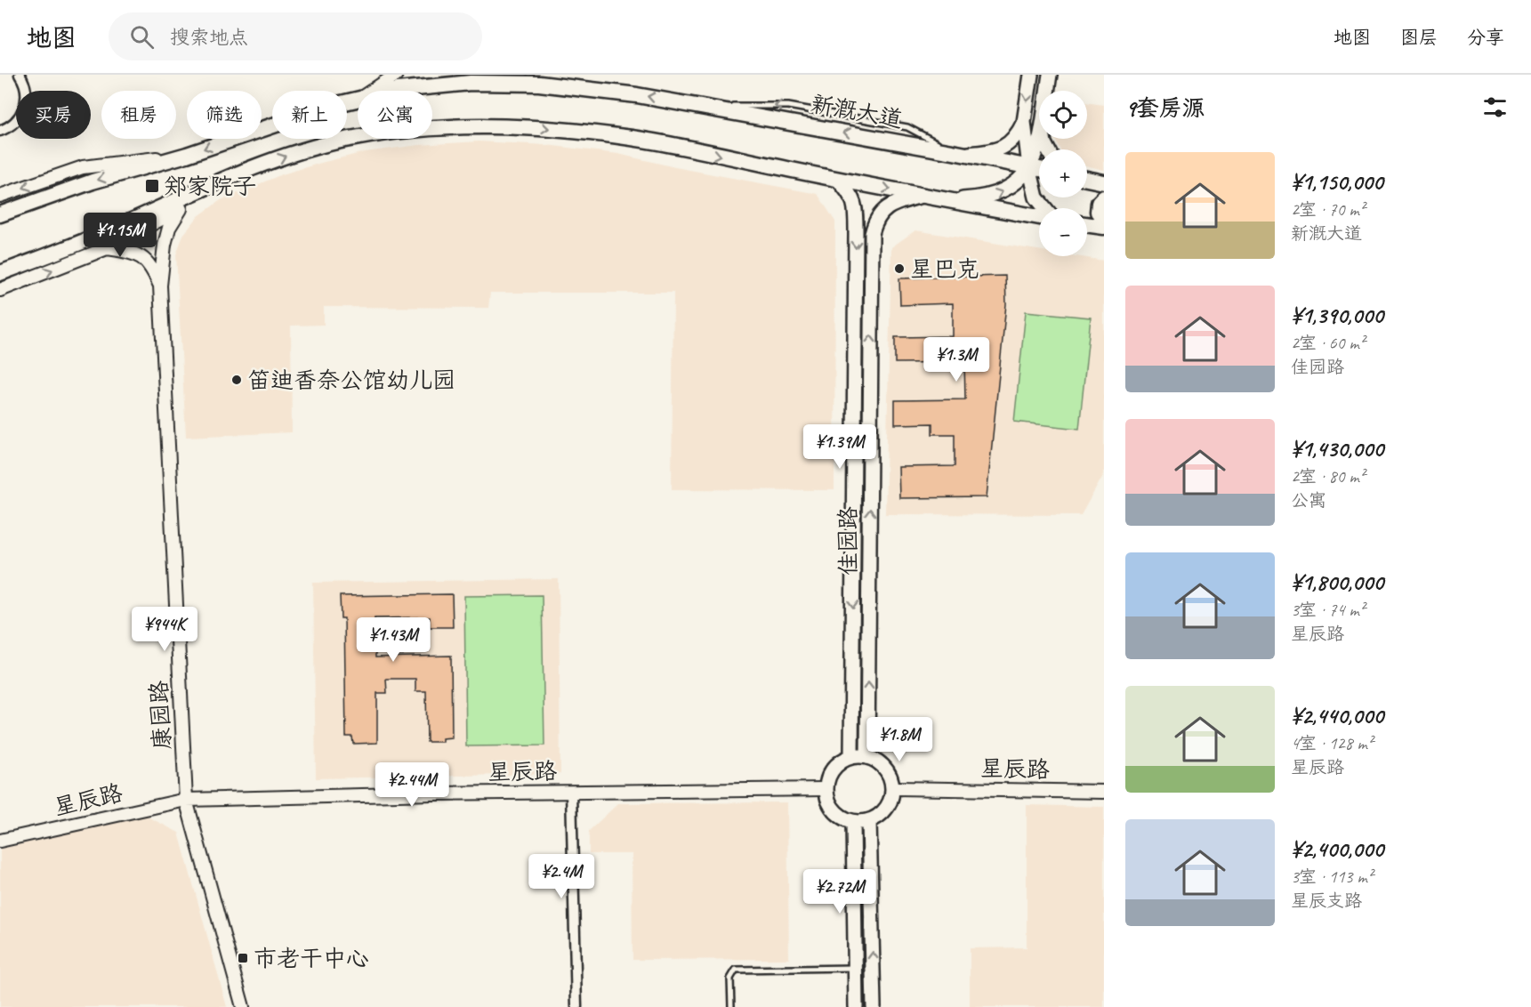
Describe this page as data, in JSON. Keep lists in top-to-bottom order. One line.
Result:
{"streets":{"main road":["新溉大道","佳园路"],"street":["康园路","星辰路"]},"crossings":[["佳园路","星辰路"],["康园路","星辰路"]],"places":{"transit":["郑家院子","市老干中心"],"other":["星巴克","笛迪香奈公馆幼儿园"]},"page":{"header":"地图","search":"搜索地点","nav":["地图","图层","分享"],"heading":"9套房源","map_buttons":["+","−"],"chip":["买房","租房","筛选","新上","公寓"],"list":[{"name":"¥1,150,000","note":"2室 · 70 m² · 新溉大道"},{"name":"¥1,390,000","note":"2室 · 60 m² · 佳园路"},{"name":"¥1,430,000","note":"2室 · 80 m² · 公寓"},{"name":"¥1,800,000","note":"3室 · 74 m² · 星辰路"},{"name":"¥2,440,000","note":"4室 · 128 m² · 星辰路"},{"name":"¥2,400,000","note":"3室 · 113 m² · 星辰支路"}],"price":["¥1.15M","¥1.3M","¥1.39M","¥944K","¥1.43M","¥1.8M","¥2.44M","¥2.4M","¥2.72M"]}}
